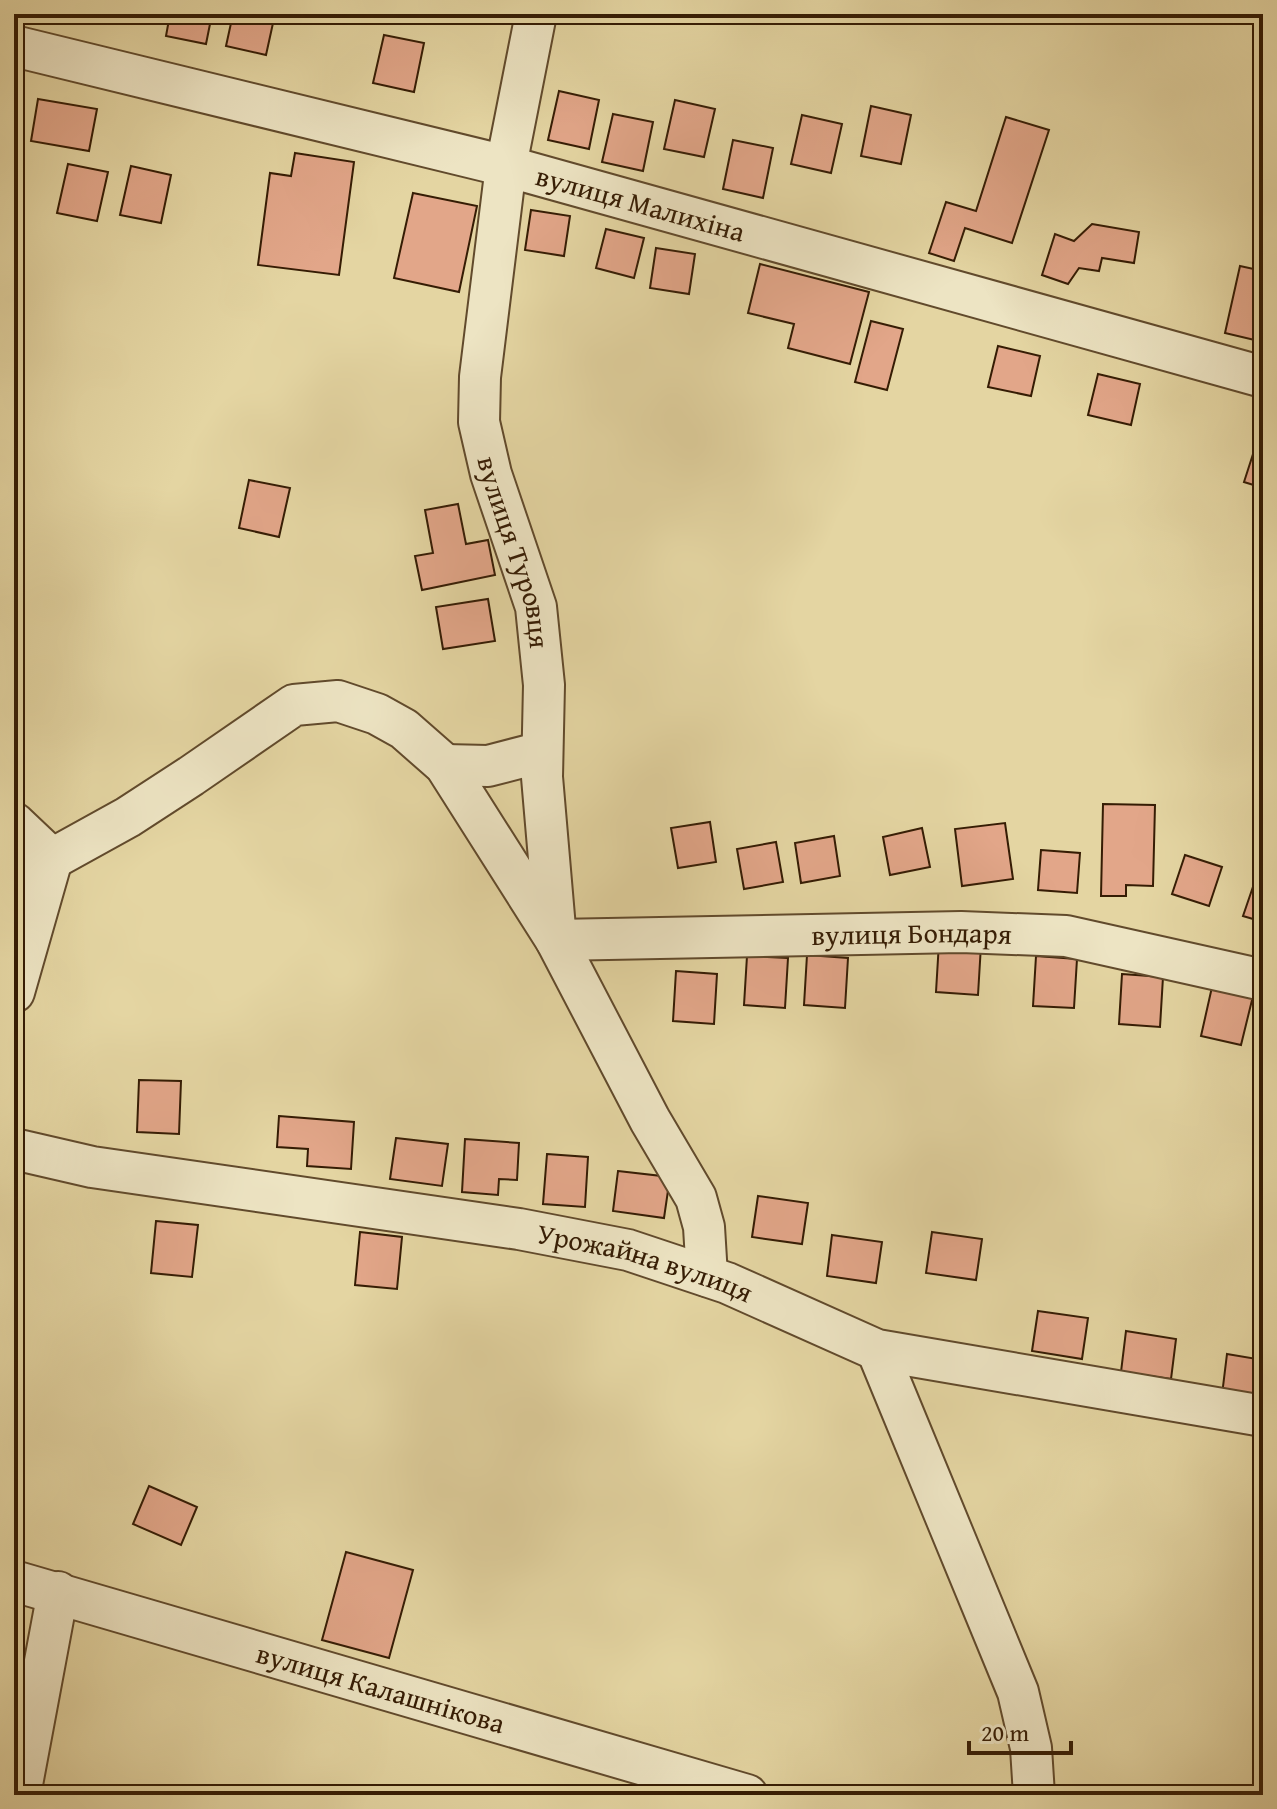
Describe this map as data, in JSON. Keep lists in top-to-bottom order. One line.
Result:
{"streets":{"street":["вулиця Малихіна","вулиця Туровця","вулиця Бондаря","Урожайна вулиця","вулиця Калашнікова"]},"crossings":[["вулиця Малихіна","вулиця Туровця"],["вулиця Туровця","вулиця Бондаря"]],"scale_bar":"20 m"}
